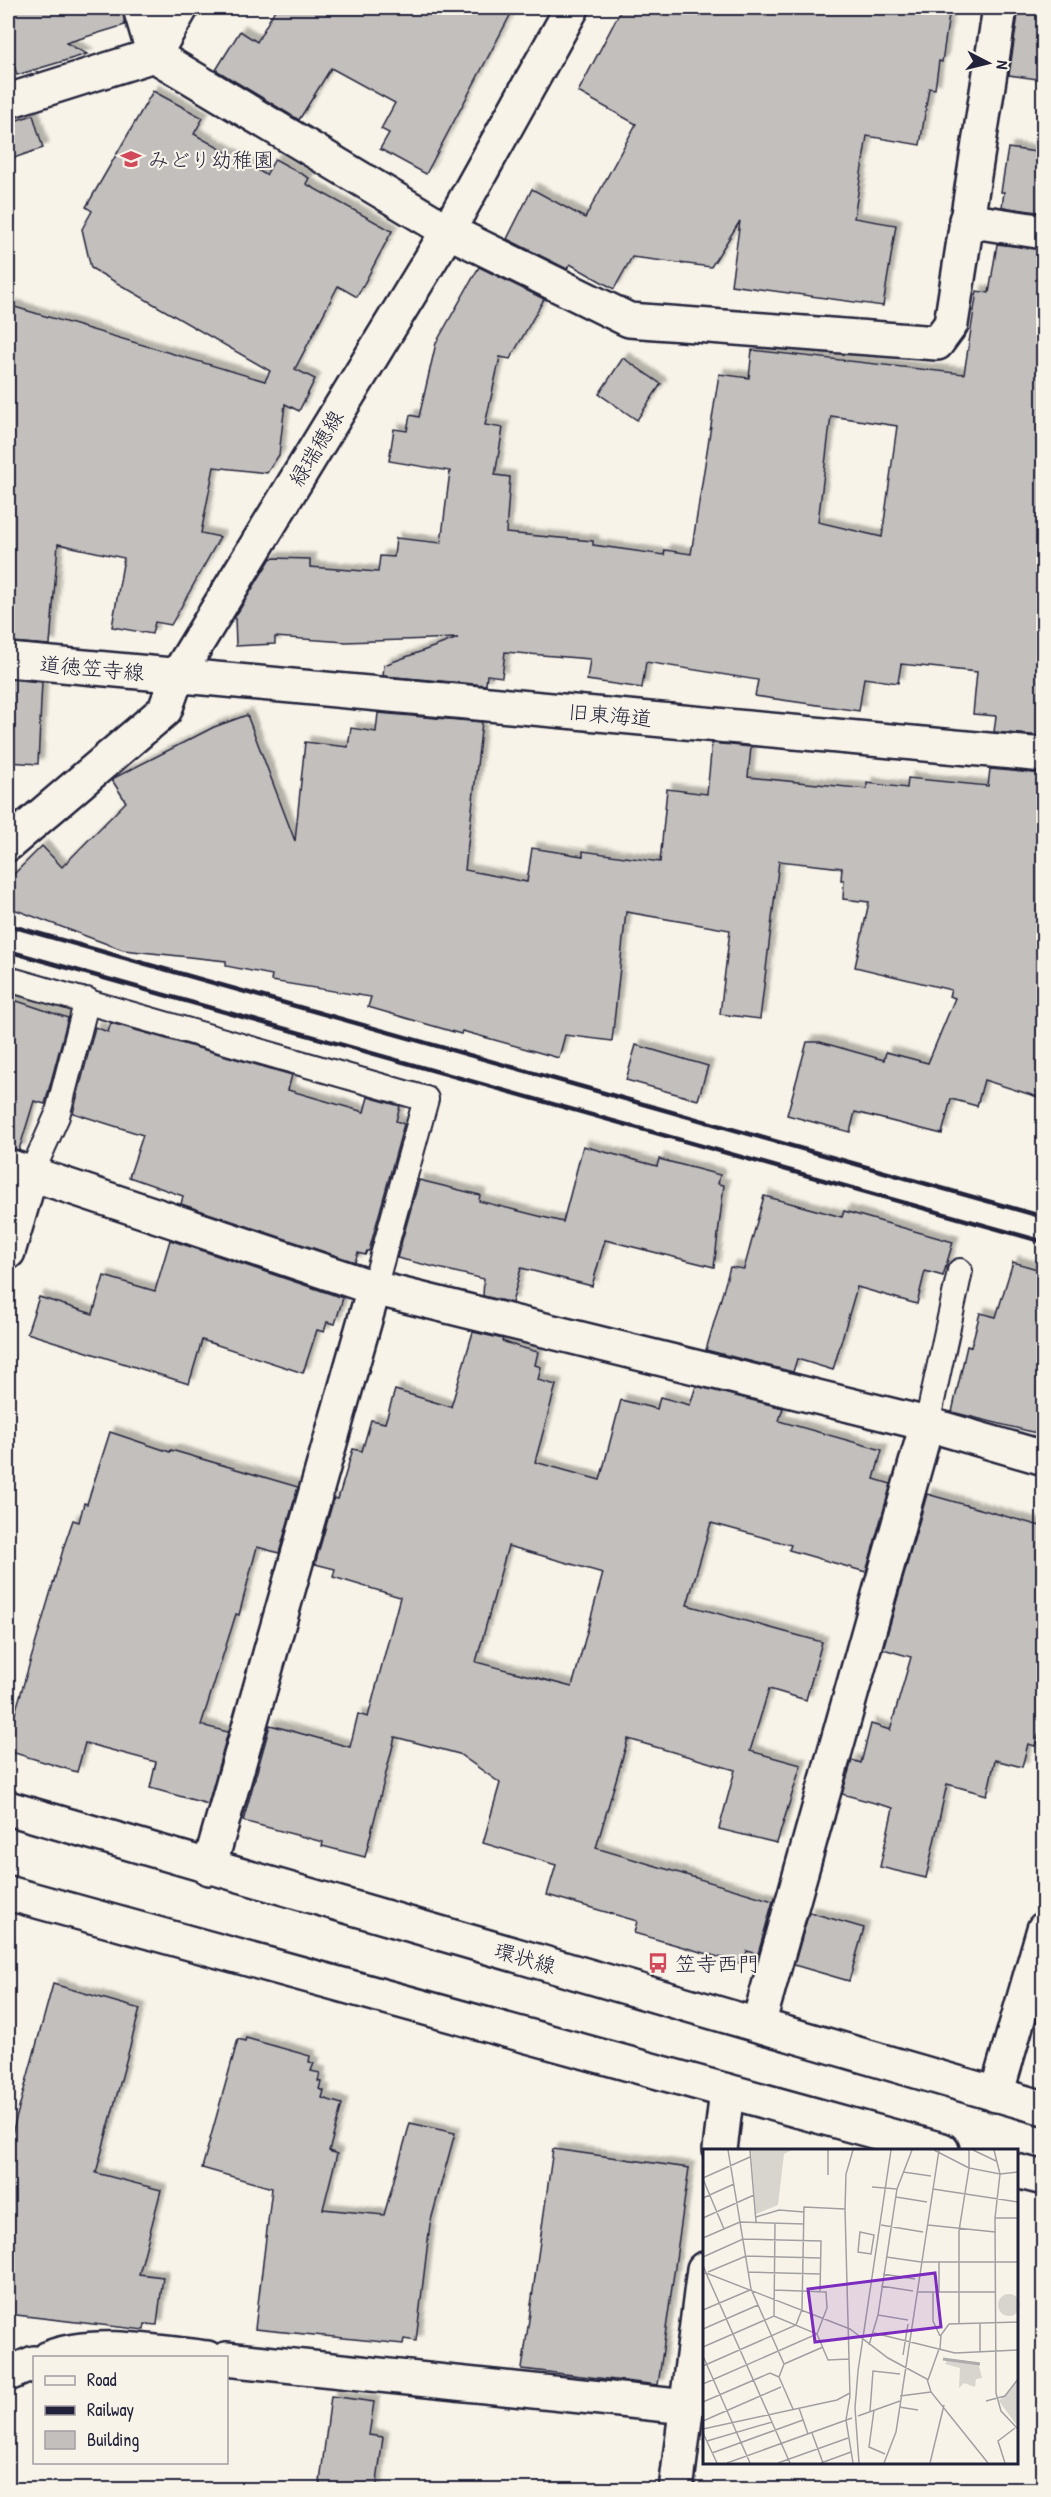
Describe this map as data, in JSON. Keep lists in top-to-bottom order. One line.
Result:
{"streets":{"street":["緑瑞穂線","道徳笠寺線","旧東海道","環状線"]},"crossings":[["緑瑞穂線","道徳笠寺線"],["緑瑞穂線","旧東海道"],["道徳笠寺線","旧東海道"]],"places":{"school or university":["みどり幼稚園"],"bus stop":["笠寺西門"]},"legend":["Road","Railway","Building"],"north":"right"}
